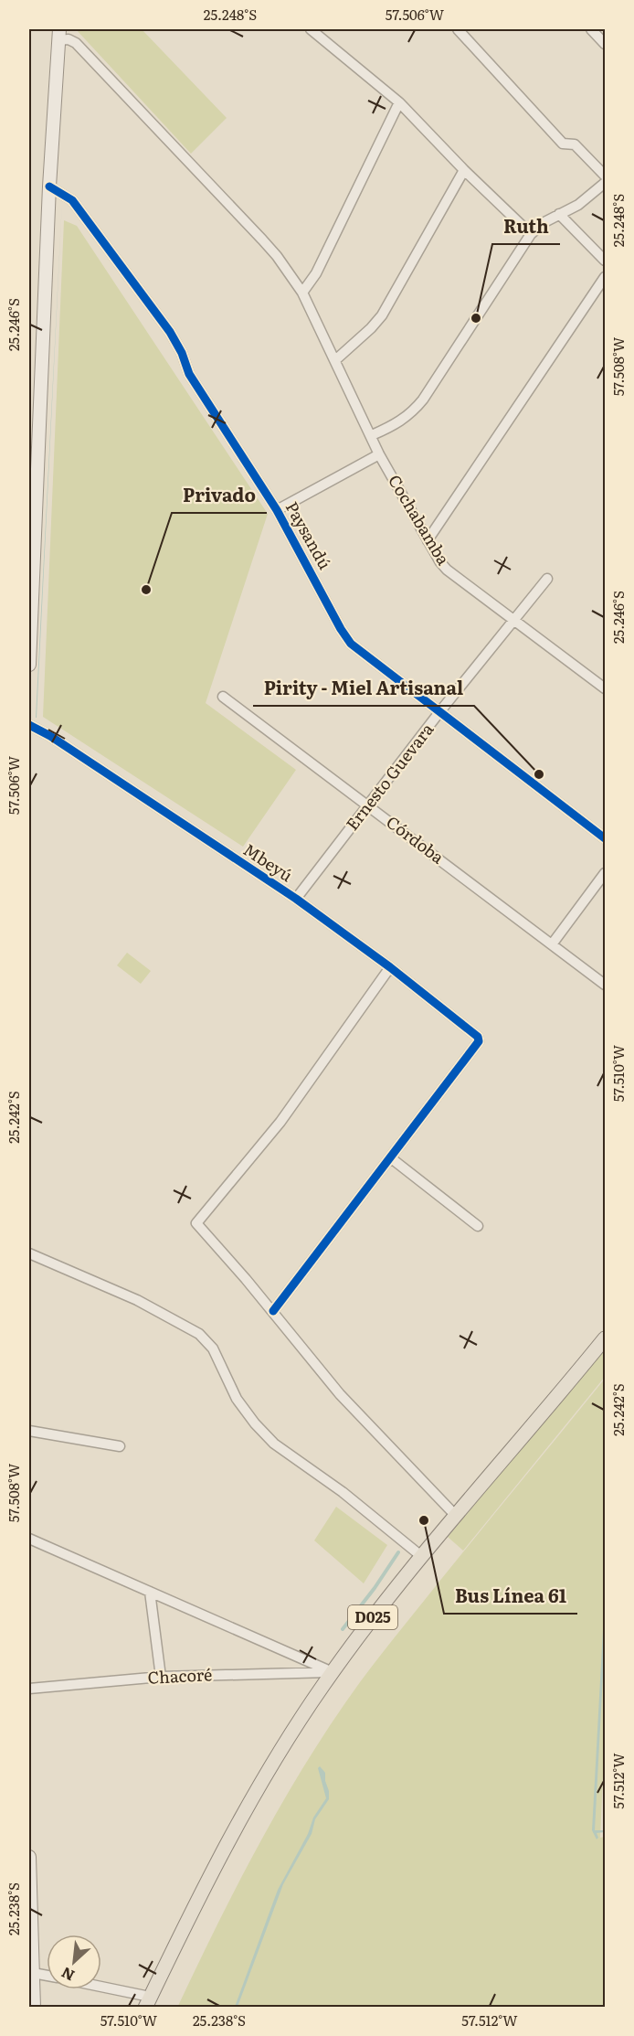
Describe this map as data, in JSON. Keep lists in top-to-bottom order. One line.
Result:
{"streets":{"main road":["D025"],"street":["Cochabamba","Paysandú","Ernesto Guevara","Córdoba","Mbeyú","Chacoré"]},"crossings":[["Cochabamba","Ernesto Guevara"],["Paysandú","Ernesto Guevara"],["Ernesto Guevara","Córdoba"],["Ernesto Guevara","Mbeyú"],["D025","Chacoré"]],"places":["Ruth","Privado","Pirity - Miel Artisanal","Bus Línea 61"],"north":"bottom left","coordinates":["25.248°S","57.506°W","25.246°S","57.508°W","57.510°W","25.242°S","57.512°W","25.238°S"]}
